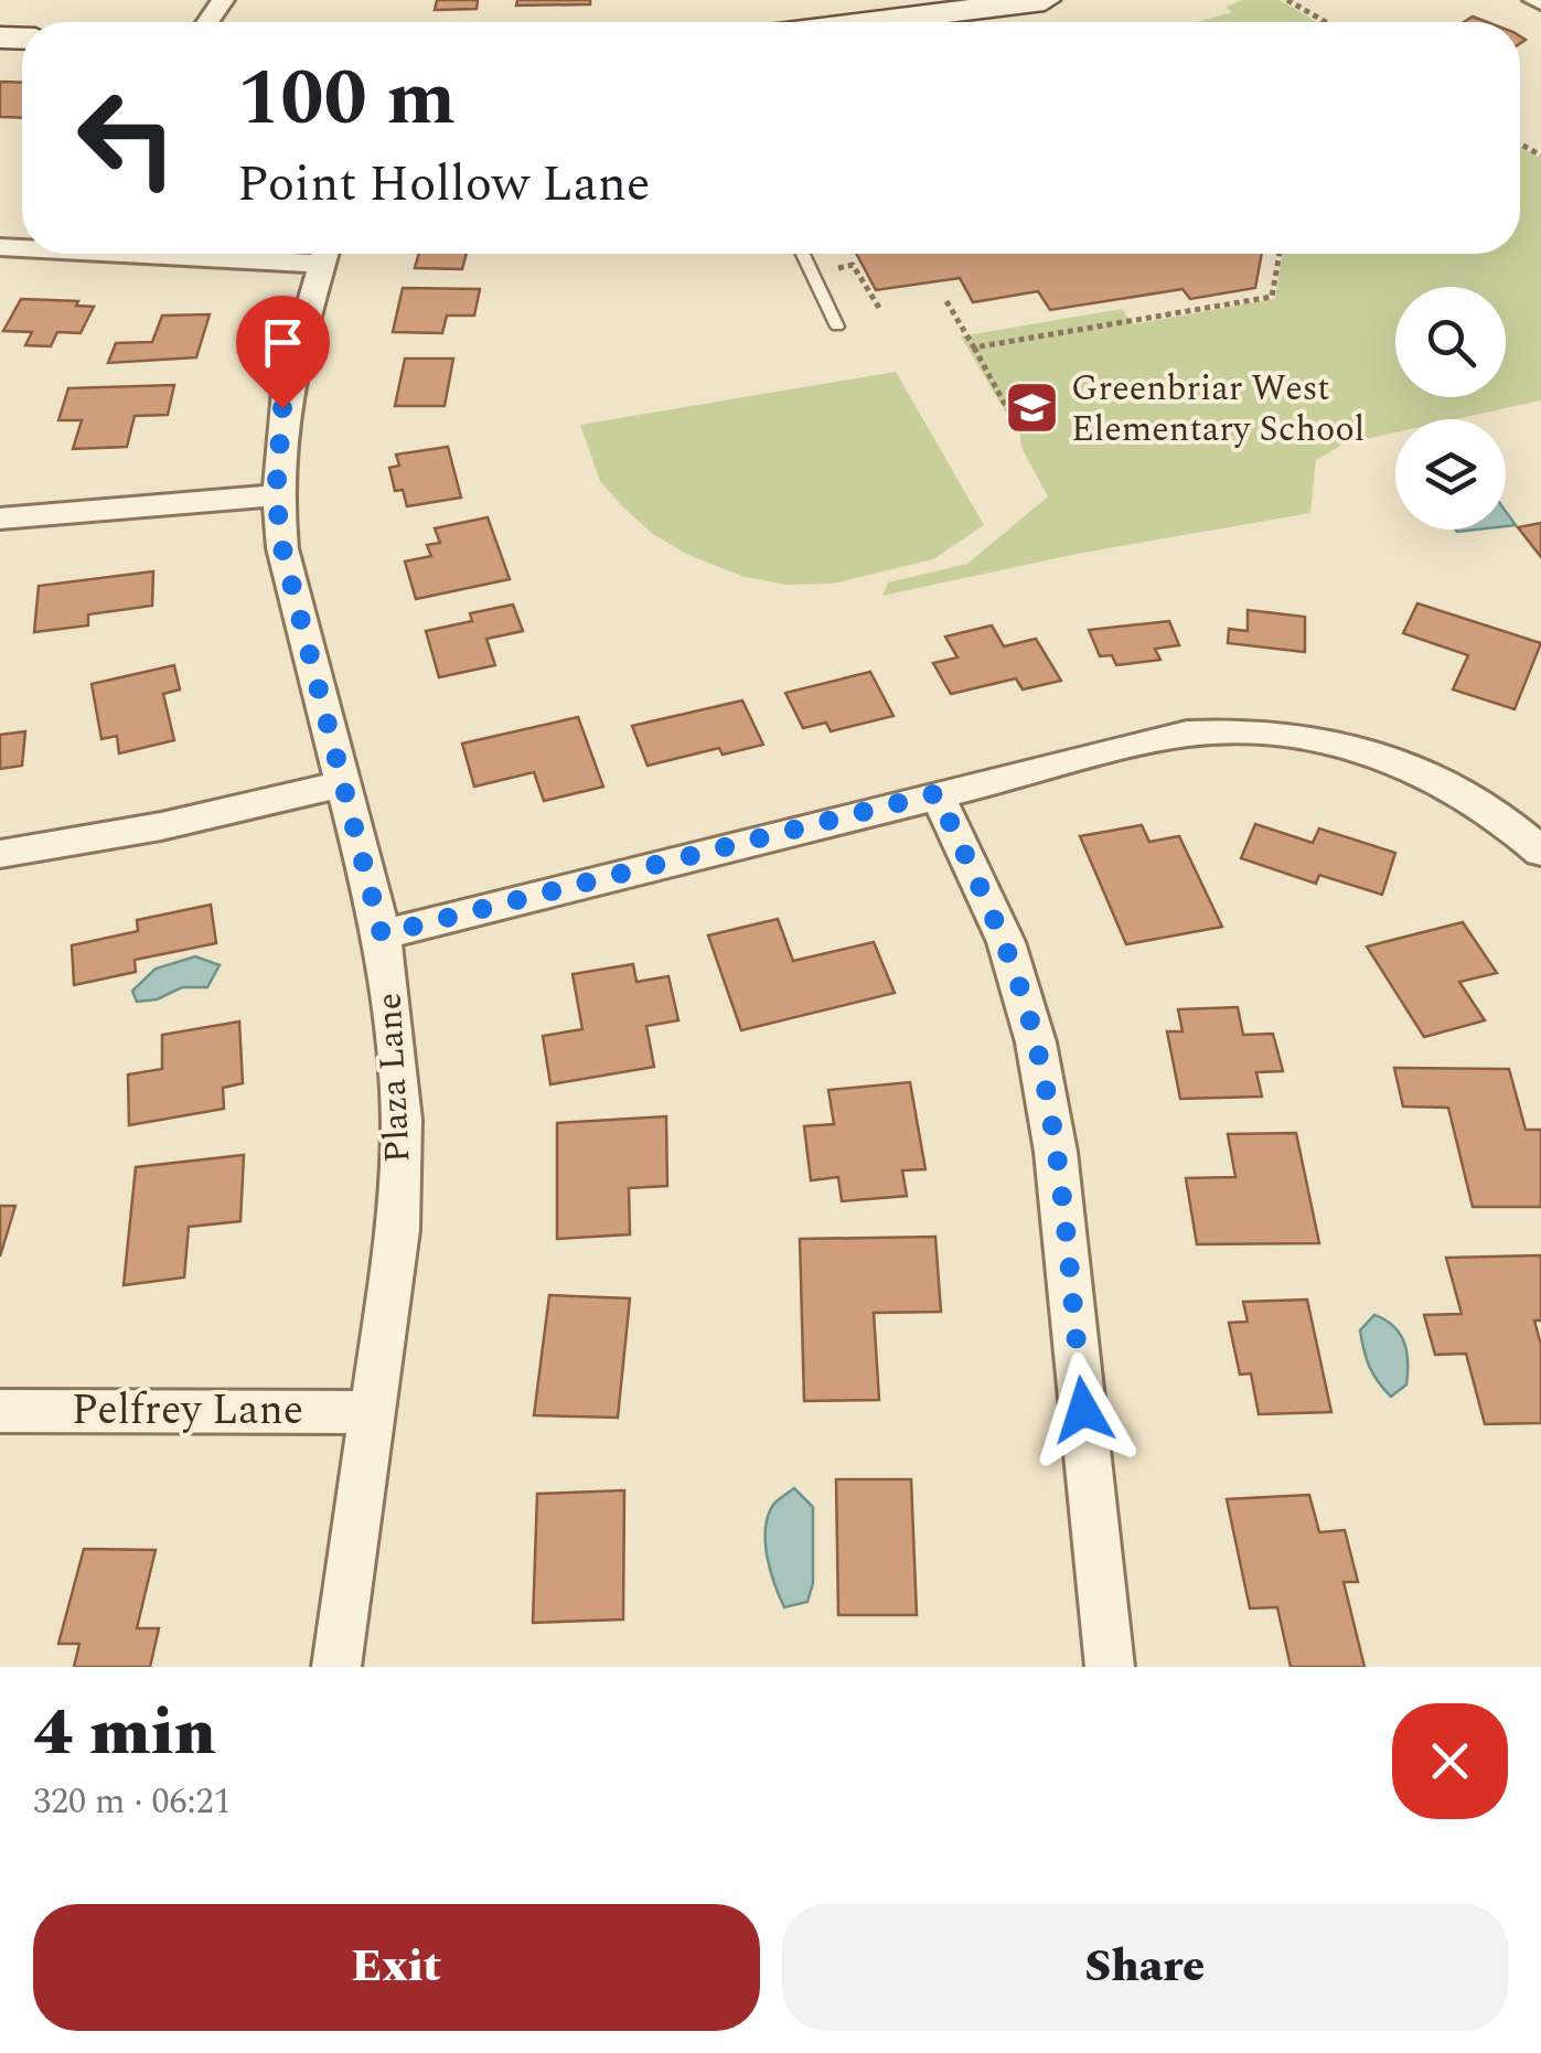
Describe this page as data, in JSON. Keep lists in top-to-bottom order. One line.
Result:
{"streets":{"street":["Plaza Lane","Pelfrey Lane"]},"crossings":[["Plaza Lane","Pelfrey Lane"]],"places":{"school or university":["Greenbriar West Elementary School"]},"page":{"turn":["100 m","Point Hollow Lane"],"heading":["4 min","320 m · 06:21"],"buttons":["Exit","Share"]}}
